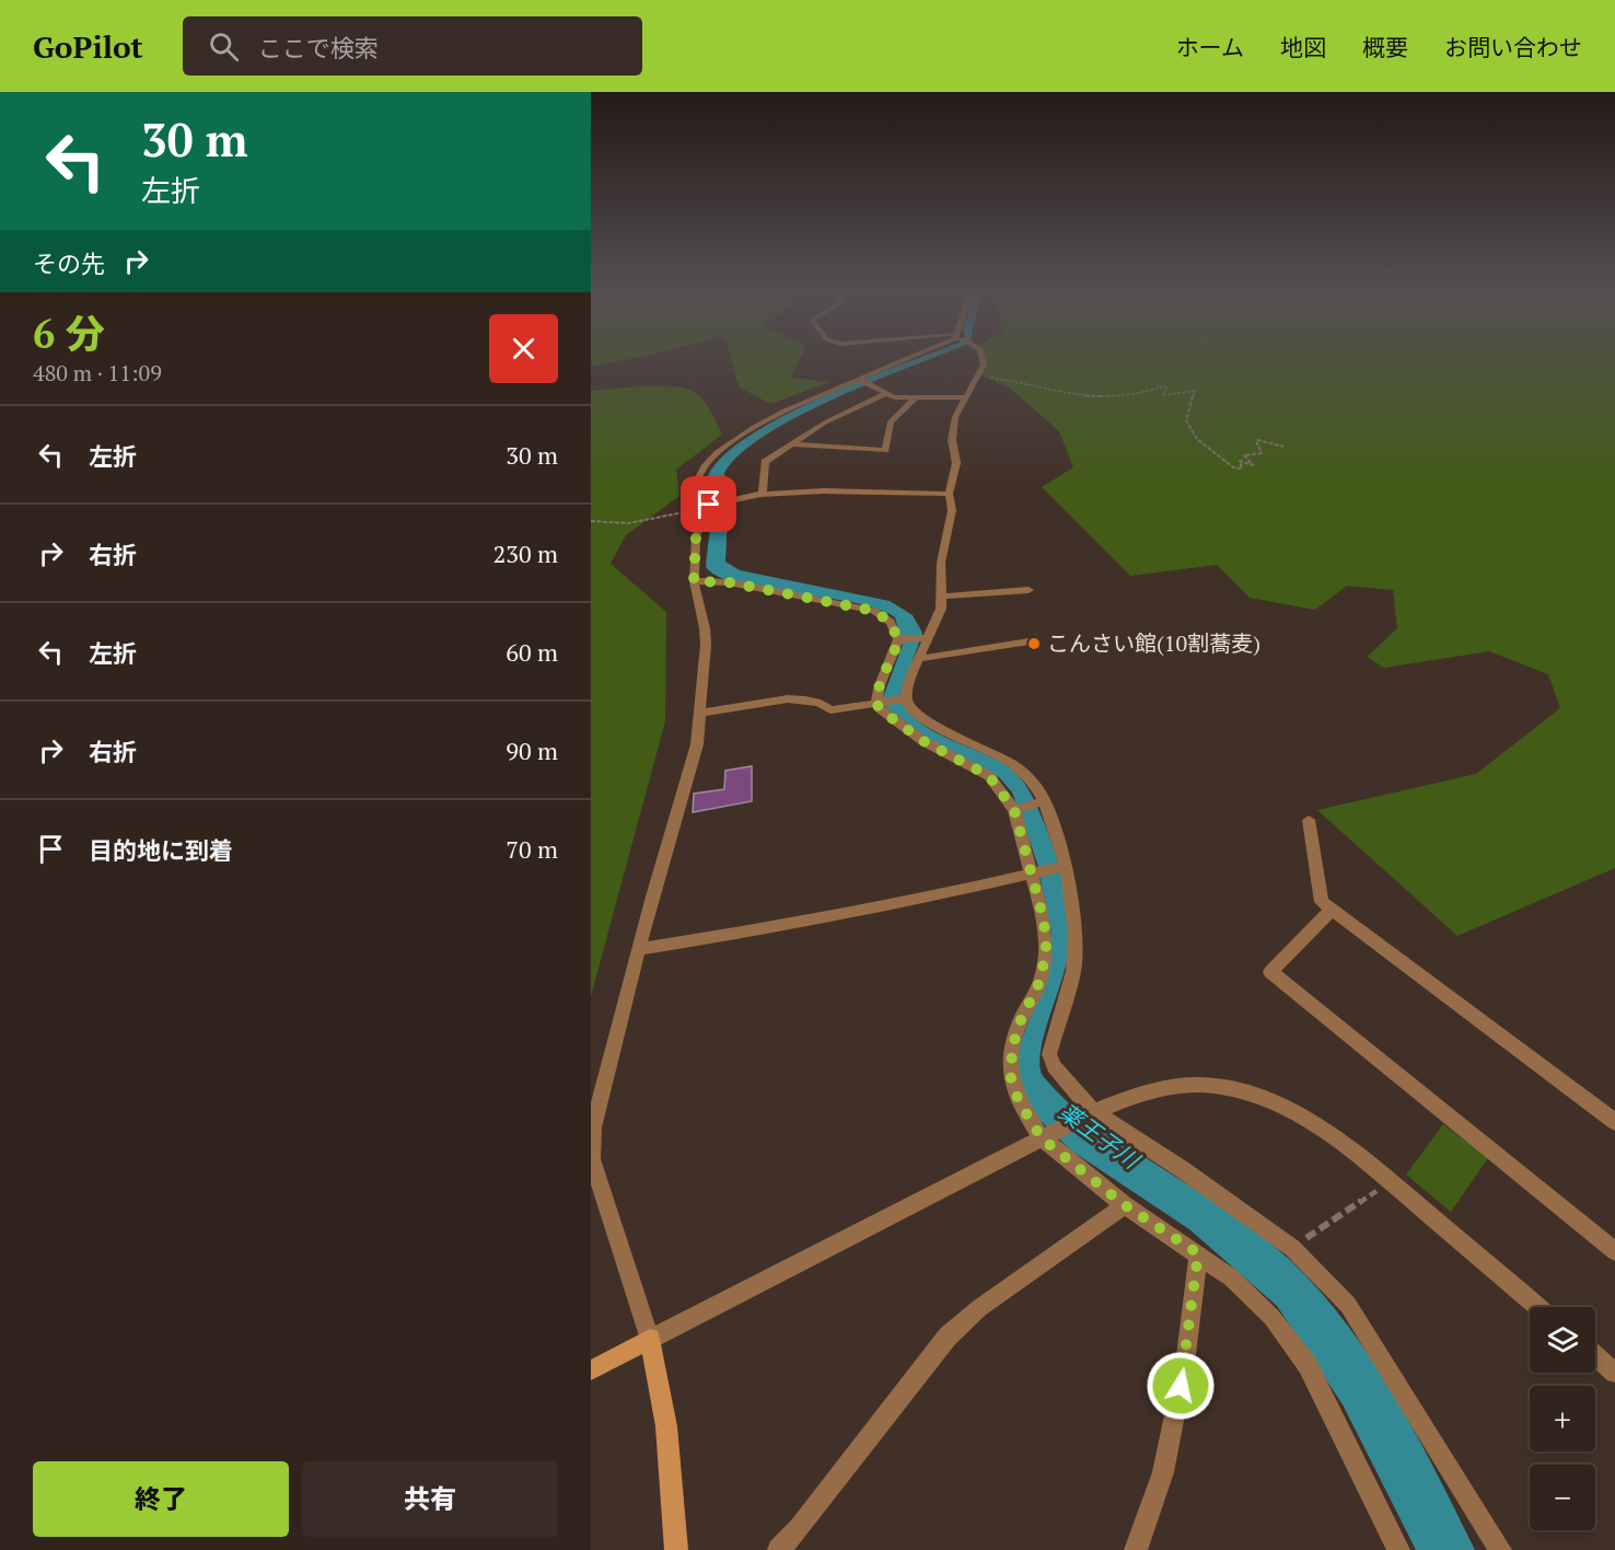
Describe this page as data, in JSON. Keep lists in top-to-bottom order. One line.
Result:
{"water":["薬王子川"],"places":["こんさい館(10割蕎麦)"],"page":{"header":"GoPilot","search":"ここで検索","nav":["ホーム","地図","概要","お問い合わせ"],"turn":["30 m","左折"],"then":"その先","heading":["6 分","480 m · 11:09"],"list":[{"name":"左折","value":"30 m"},{"name":"右折","value":"230 m"},{"name":"左折","value":"60 m"},{"name":"右折","value":"90 m"},{"name":"目的地に到着","value":"70 m"}],"map_buttons":["+","−"],"buttons":["終了","共有"]}}
